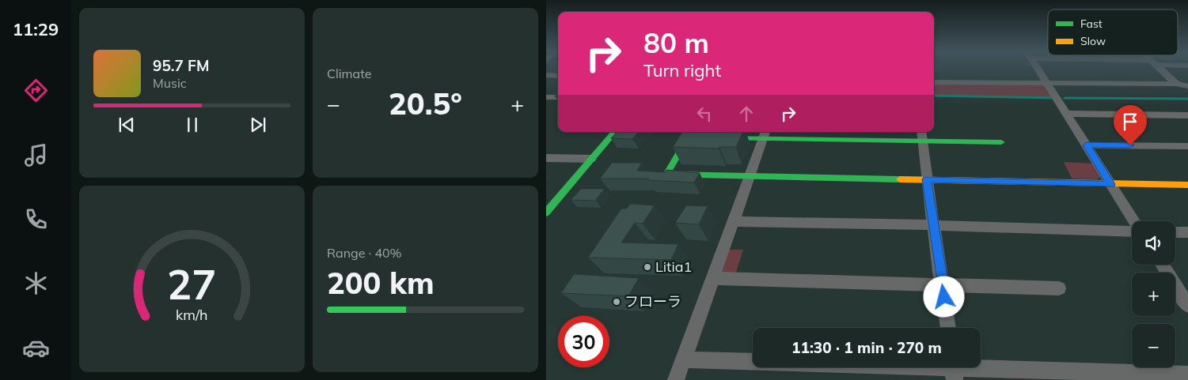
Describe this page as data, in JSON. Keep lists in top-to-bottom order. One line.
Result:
{"places":["Litia1","フローラ"],"legend":["Fast","Slow"],"page":{"tabs":"11:29","tile":["Climate",["Range · 40%","200 km"]],"turn":["80 m","Turn right"],"song":["95.7 FM","Music"],"heat":["−","20.5°","+"],"map_buttons":["+","−"],"limit":"30","trip":"11:30 · 1 min · 270 m","gauge":["27","km/h"]}}
